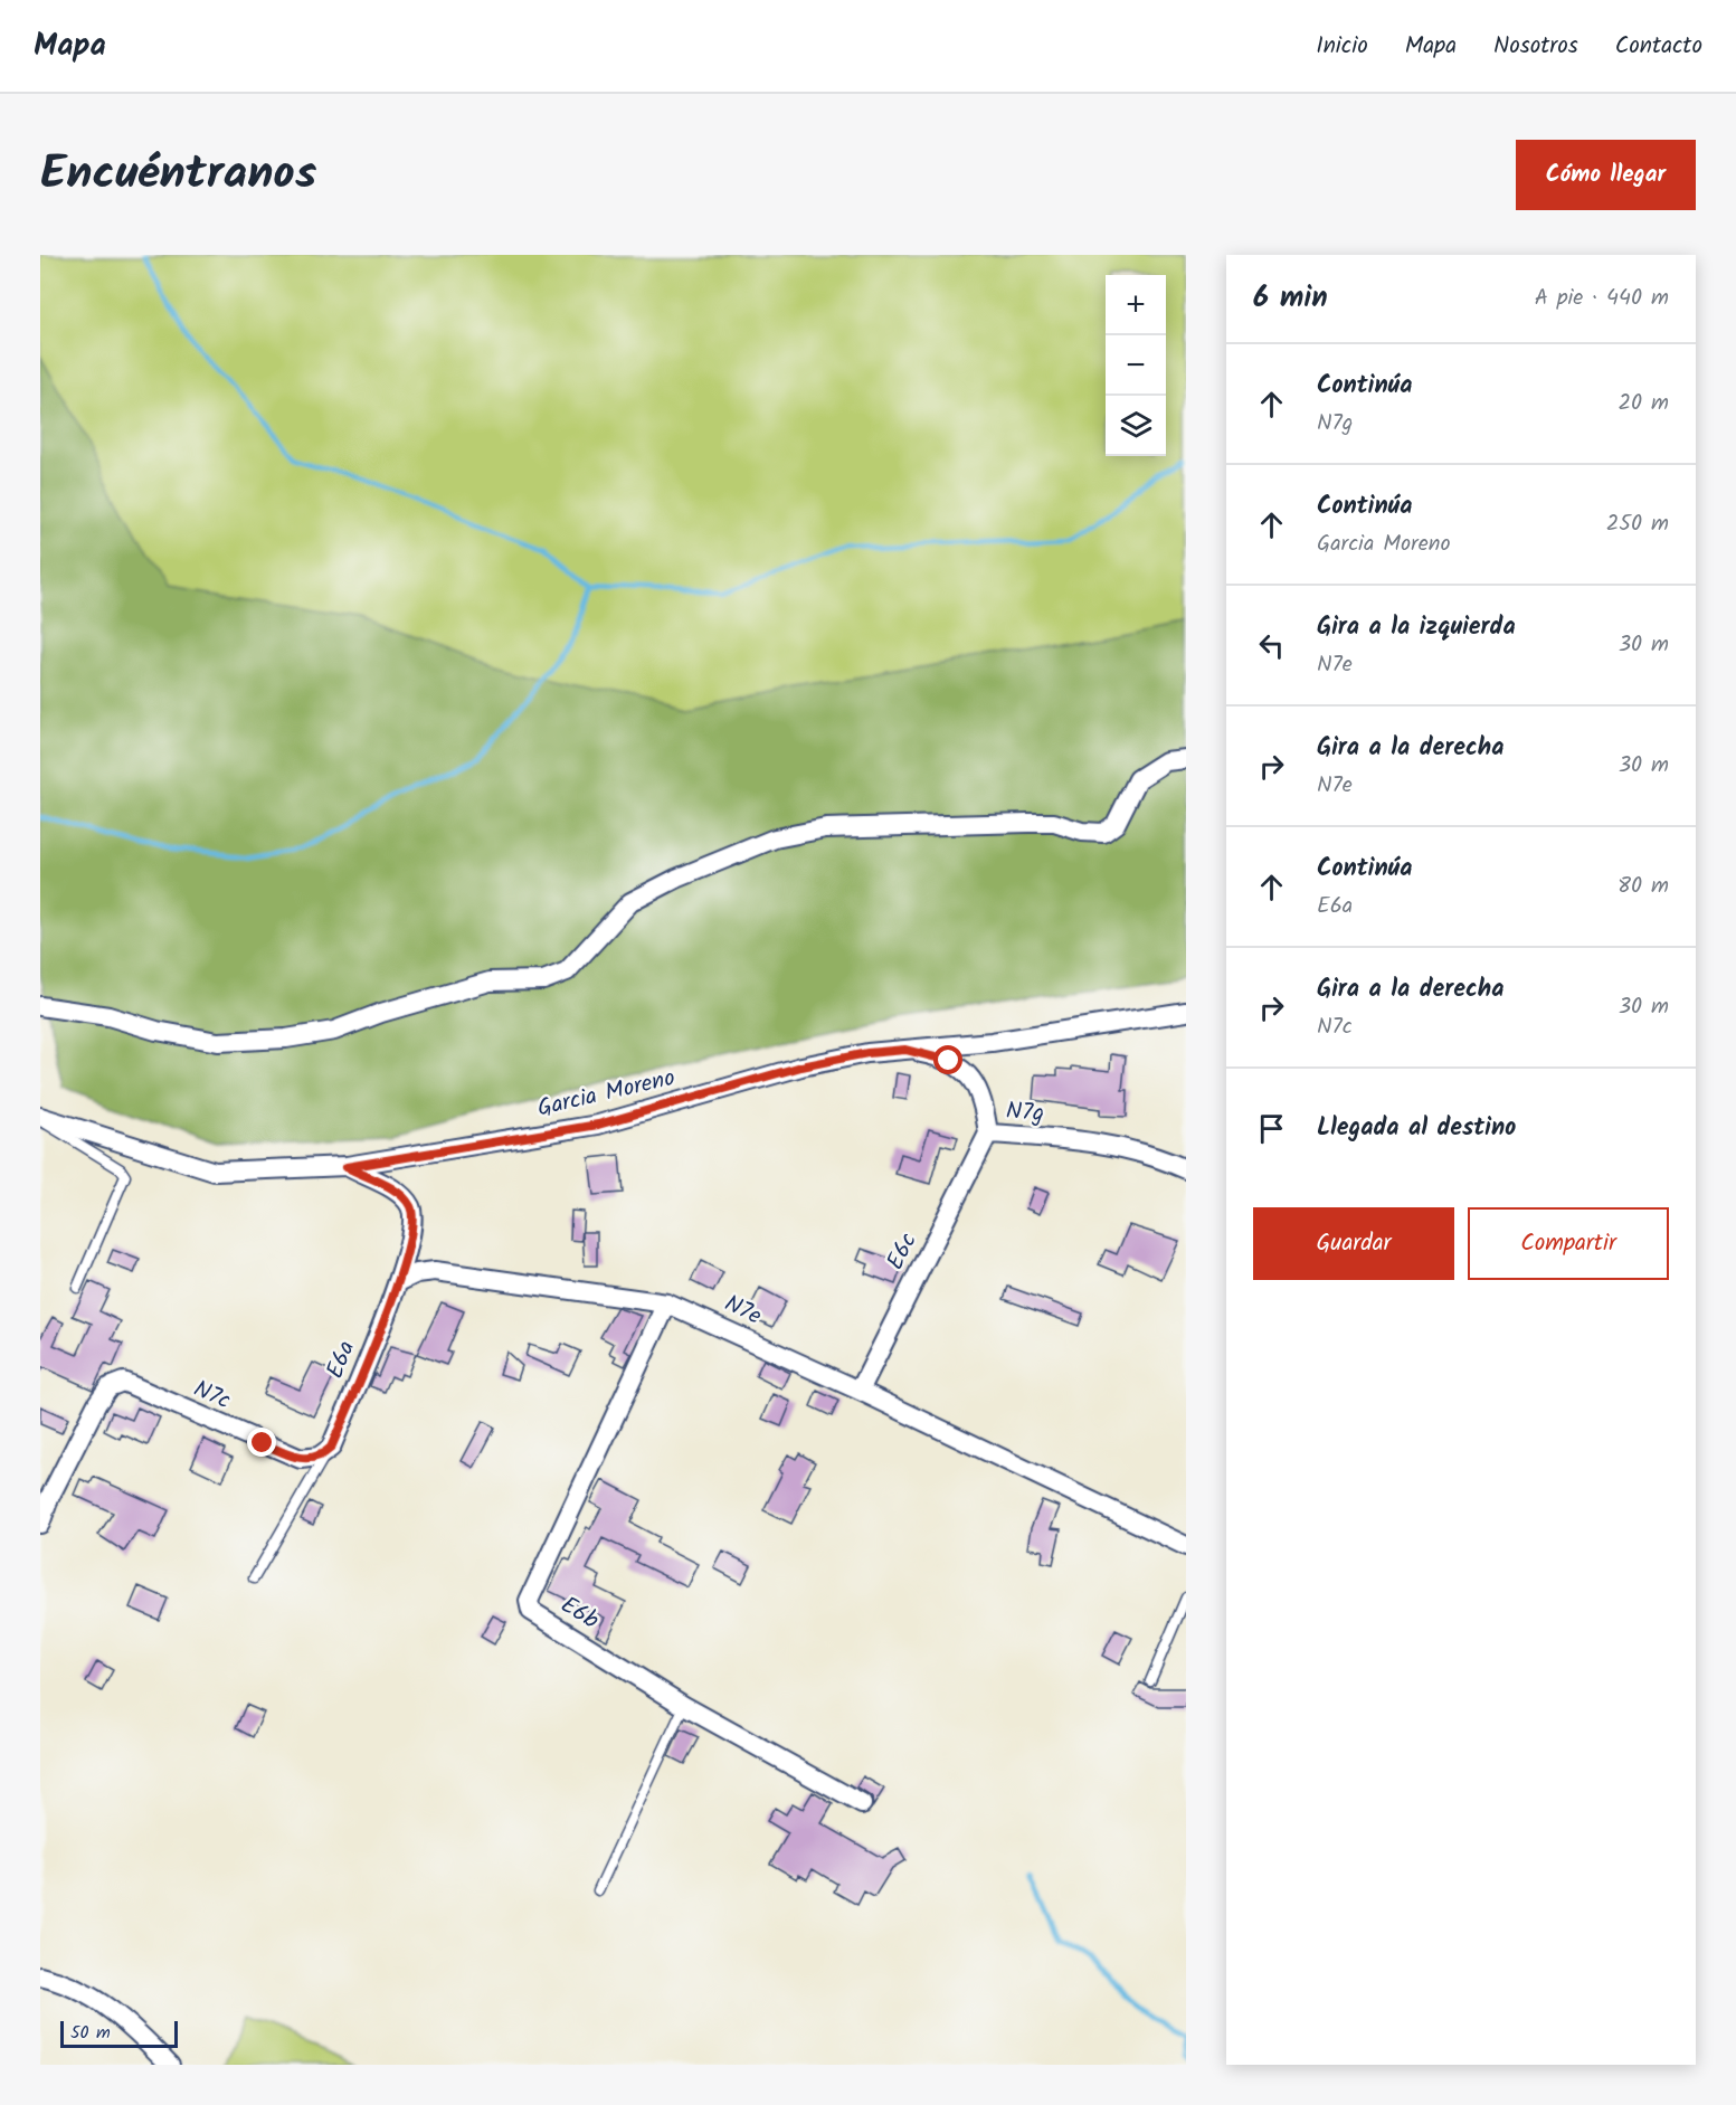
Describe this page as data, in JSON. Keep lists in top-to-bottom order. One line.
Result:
{"streets":{"street":["Garcia Moreno","N7g","E6c","N7e","E6a","N7c","E6b"]},"crossings":[["Garcia Moreno","N7g"],["N7g","E6c"],["E6c","N7e"],["N7e","E6a"],["N7e","E6b"],["E6a","N7c"]],"scale_bar":"50 m","page":{"header":"Mapa","nav":["Inicio","Mapa","Nosotros","Contacto"],"title":"Encuéntranos","buttons":["Cómo llegar",["Guardar","Compartir"]],"heading":["6 min","A pie · 440 m"],"map_buttons":["+","−"],"list":[["Continúa","N7g","20 m"],["Continúa","Garcia Moreno","250 m"],["Gira a la izquierda","N7e","30 m"],["Gira a la derecha","N7e","30 m"],["Continúa","E6a","80 m"],["Gira a la derecha","N7c","30 m"],"Llegada al destino"],"scale":"50 m"}}
